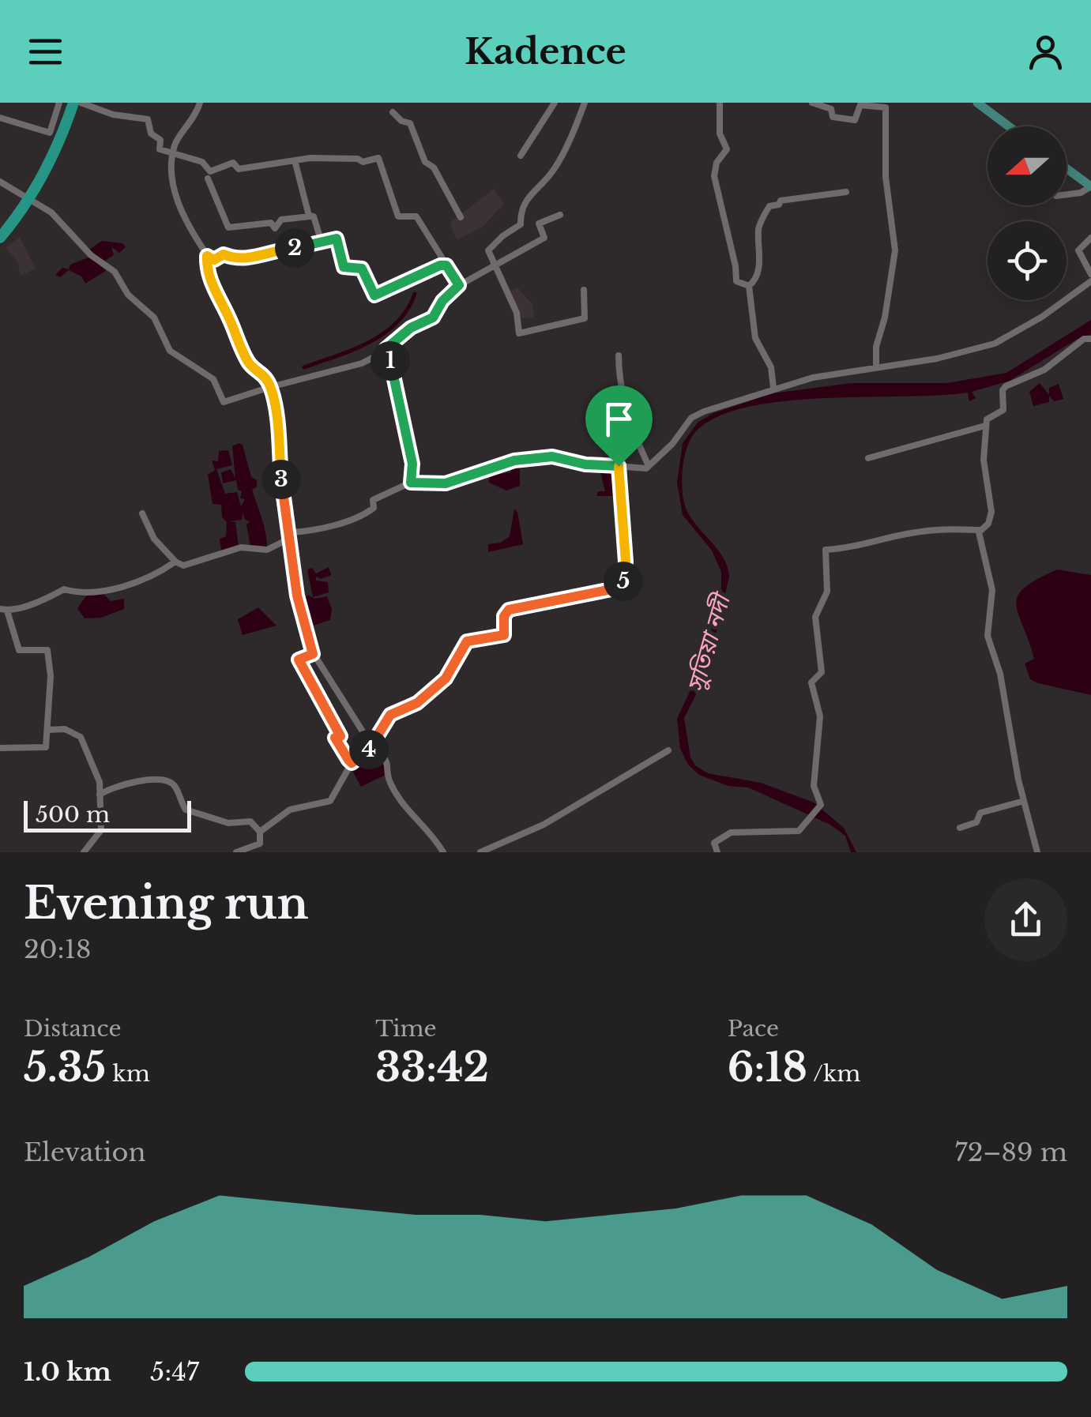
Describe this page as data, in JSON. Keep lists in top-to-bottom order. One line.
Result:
{"water":["সুতিয়া নদী"],"scale_bar":"500 m","north":"left","page":{"header":"Kadence","pins":["2","1","3","5","4"],"scale":"500 m","heading":["Evening run","20:18"],"stats":[["Distance","5.35 km"],["Time","33:42"],["Pace","6:18 /km"]],"chart":["Elevation","72–89 m"],"list":[{"name":"1.0 km","note":"5:47"}]}}
